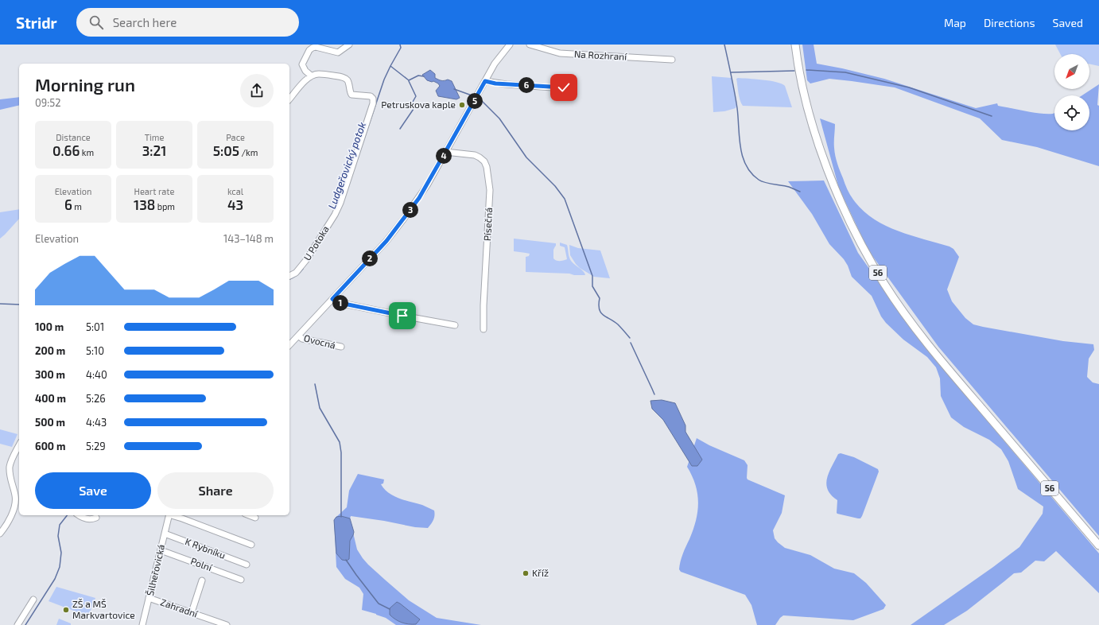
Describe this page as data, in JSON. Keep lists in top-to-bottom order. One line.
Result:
{"streets":{"main road":["56"],"street":["Na Rozhraní","Písečná","U Potoka","Ovocná","K Rybníku","Polní","Šilheřovická","Zahradní"]},"crossings":[["K Rybníku","Šilheřovická"],["Polní","Šilheřovická"],["Šilheřovická","Zahradní"]],"water":["Ludgeřovický potok"],"places":["Petruskova kaple","Kříž","ZŠ a MŠ Markvartovice"],"north":"bottom left","page":{"header":"Stridr","search":"Search here","nav":["Map","Directions","Saved"],"heading":["Morning run","09:52"],"pins":["6","5","4","3","2","1"],"stats":[["Distance","0.66 km"],["Time","3:21"],["Pace","5:05 /km"],["Elevation","6 m"],["Heart rate","138 bpm"],["kcal","43"]],"chart":["Elevation","143–148 m"],"list":[{"name":"100 m","note":"5:01"},{"name":"200 m","note":"5:10"},{"name":"300 m","note":"4:40"},{"name":"400 m","note":"5:26"},{"name":"500 m","note":"4:43"},{"name":"600 m","note":"5:29"}],"buttons":["Save","Share"]}}
